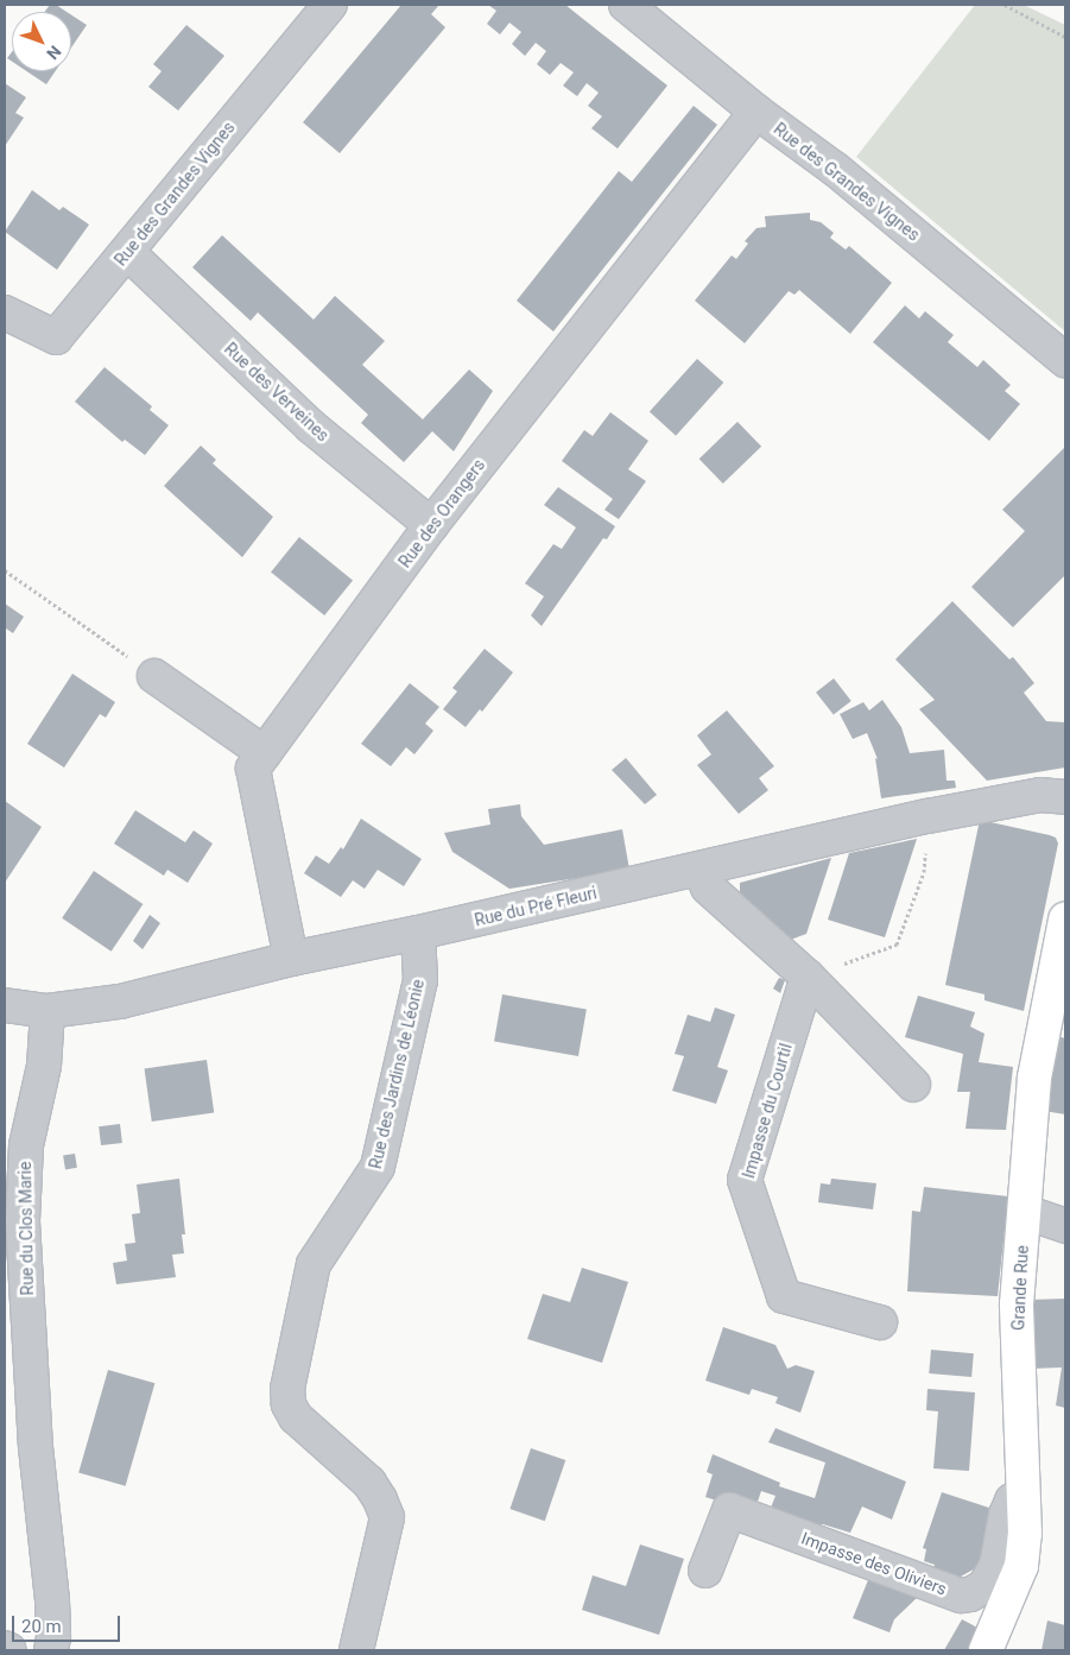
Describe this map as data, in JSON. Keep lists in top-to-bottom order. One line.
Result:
{"streets":{"street":["Rue des Grandes Vignes","Rue des Verveines","Rue des Orangers","Rue du Pré Fleuri","Rue des Jardins de Léonie","Impasse du Courtil","Rue du Clos Marie","Grande Rue","Impasse des Oliviers"]},"crossings":[["Rue des Grandes Vignes","Rue des Verveines"],["Rue des Grandes Vignes","Rue des Orangers"],["Rue des Verveines","Rue des Orangers"],["Rue des Orangers","Rue du Pré Fleuri"],["Rue du Pré Fleuri","Rue des Jardins de Léonie"],["Rue du Pré Fleuri","Rue du Clos Marie"],["Grande Rue","Impasse des Oliviers"]],"scale_bar":"20 m","north":"bottom right"}
